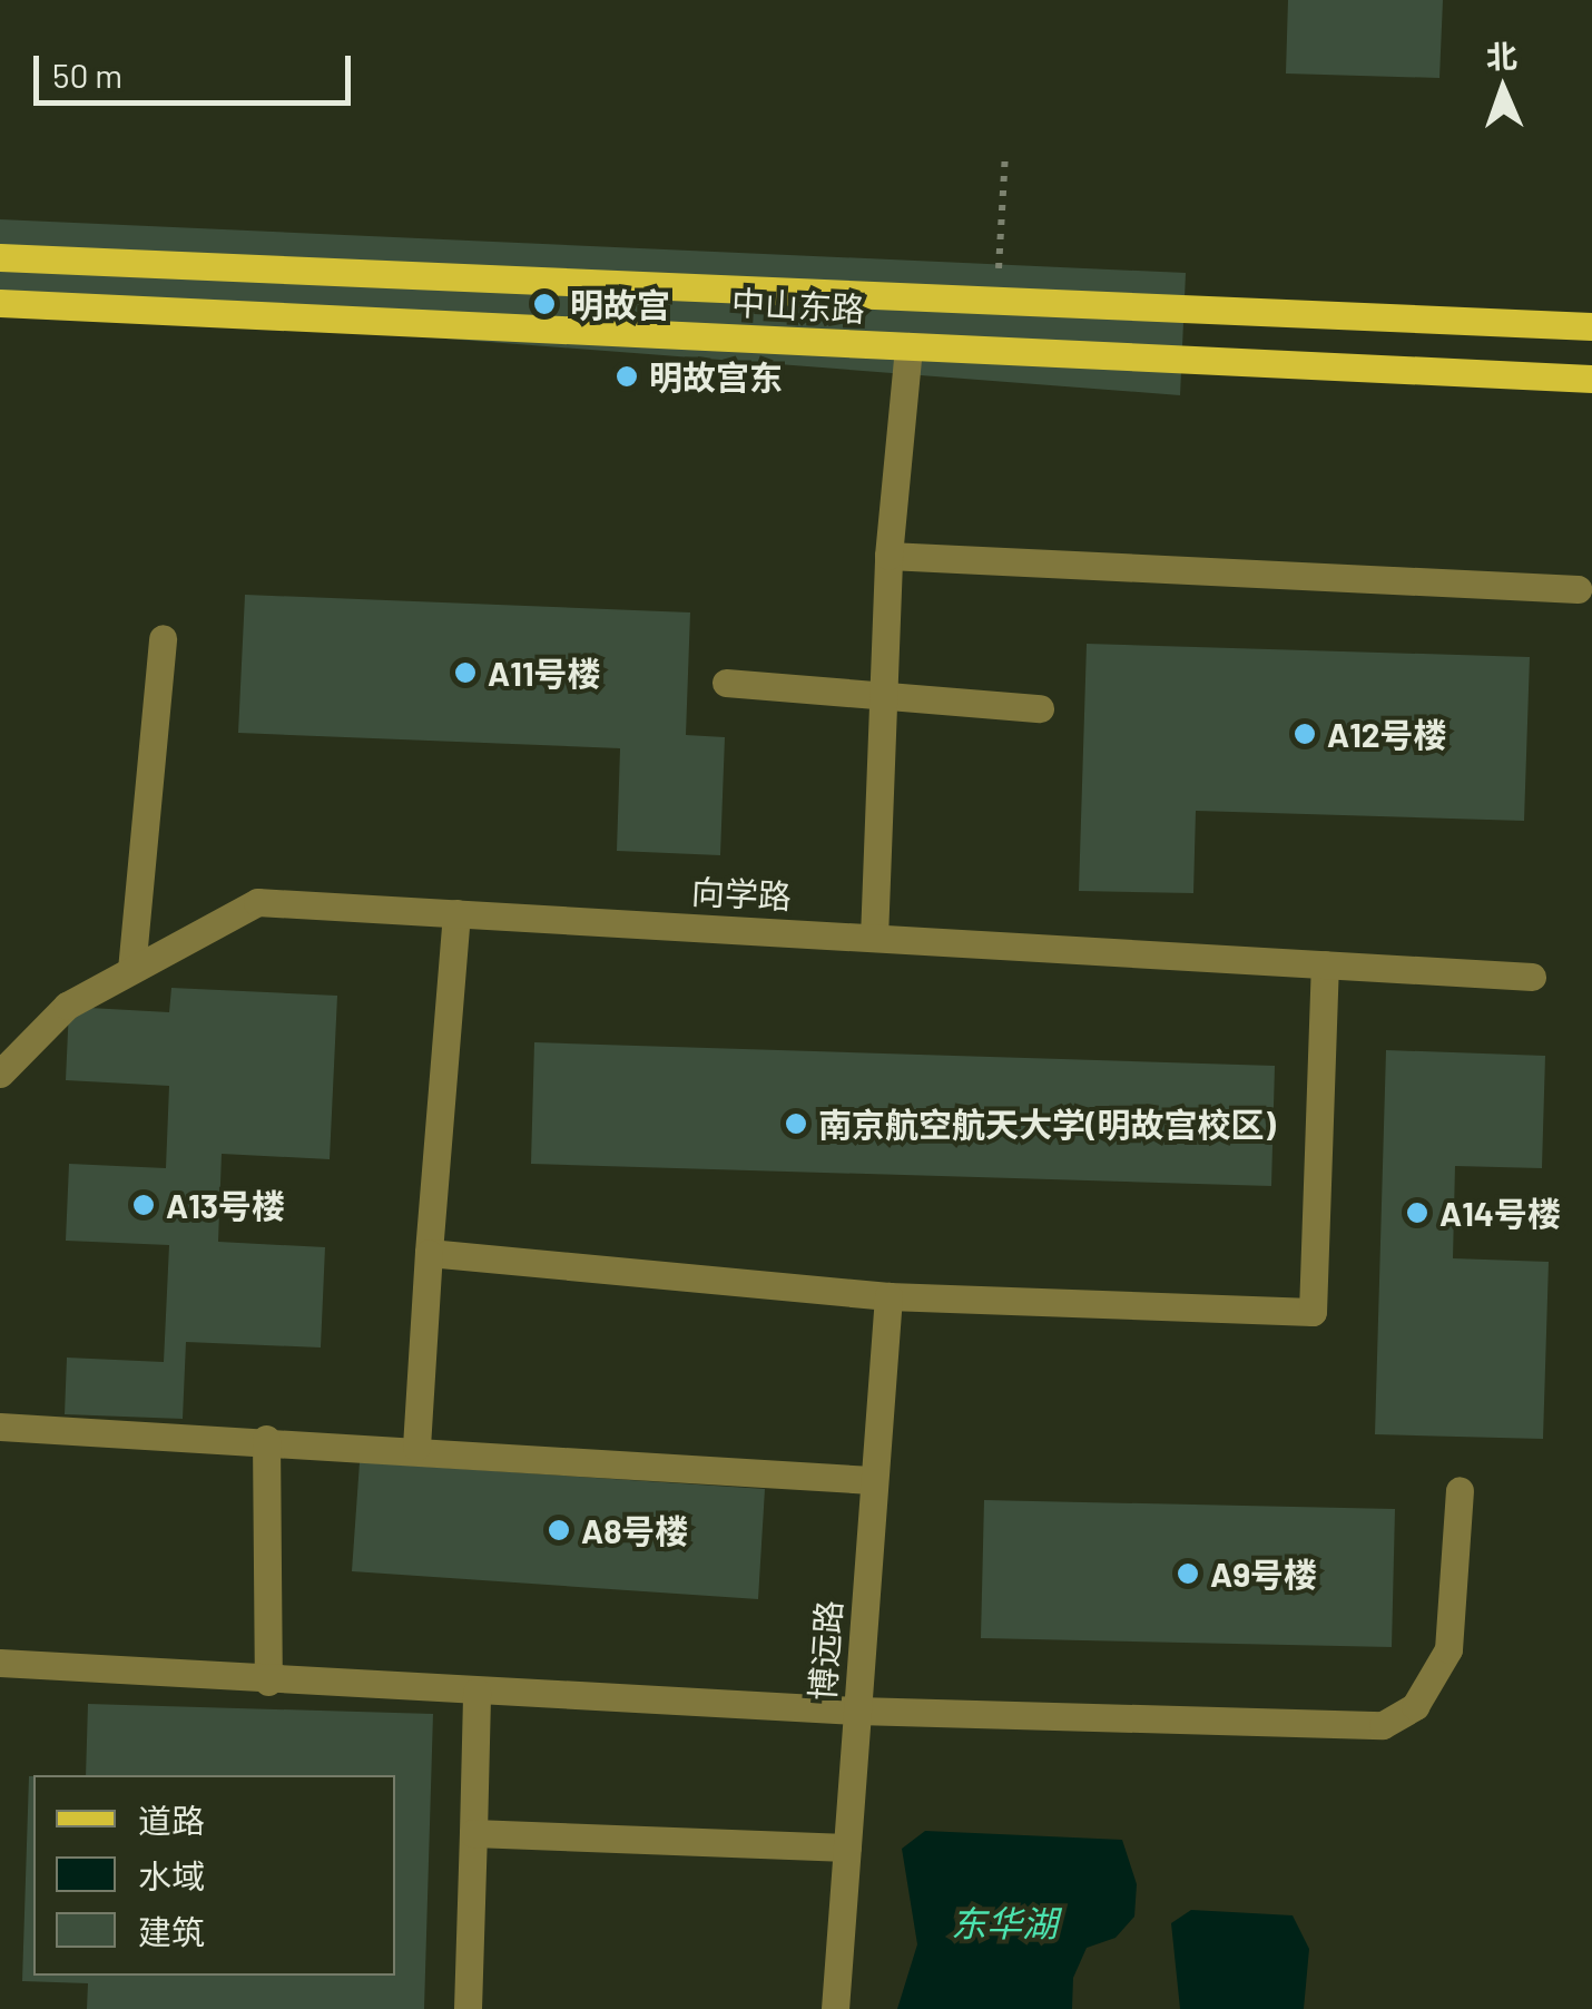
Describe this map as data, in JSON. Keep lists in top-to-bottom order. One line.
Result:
{"streets":{"main road":["中山东路"],"lane":["向学路","博远路"]},"water":["东华湖"],"places":["明故宫","明故宫东","A11号楼","A12号楼","南京航空航天大学(明故宫校区)","A13号楼","A14号楼","A8号楼","A9号楼"],"legend":["道路","水域","建筑"],"scale_bar":"50 m","north":"top"}
